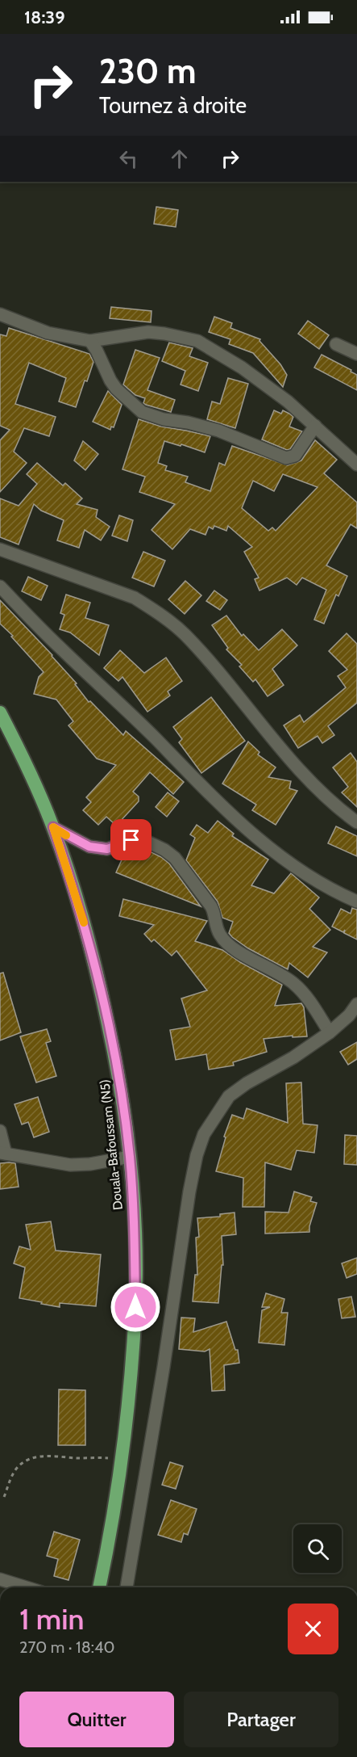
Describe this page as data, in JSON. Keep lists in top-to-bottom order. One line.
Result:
{"streets":{"highway":["Douala-Bafoussam (N5)"]},"page":{"status":"18:39","turn":["230 m","Tournez à droite"],"heading":["1 min","270 m · 18:40"],"buttons":["Quitter","Partager"]}}
